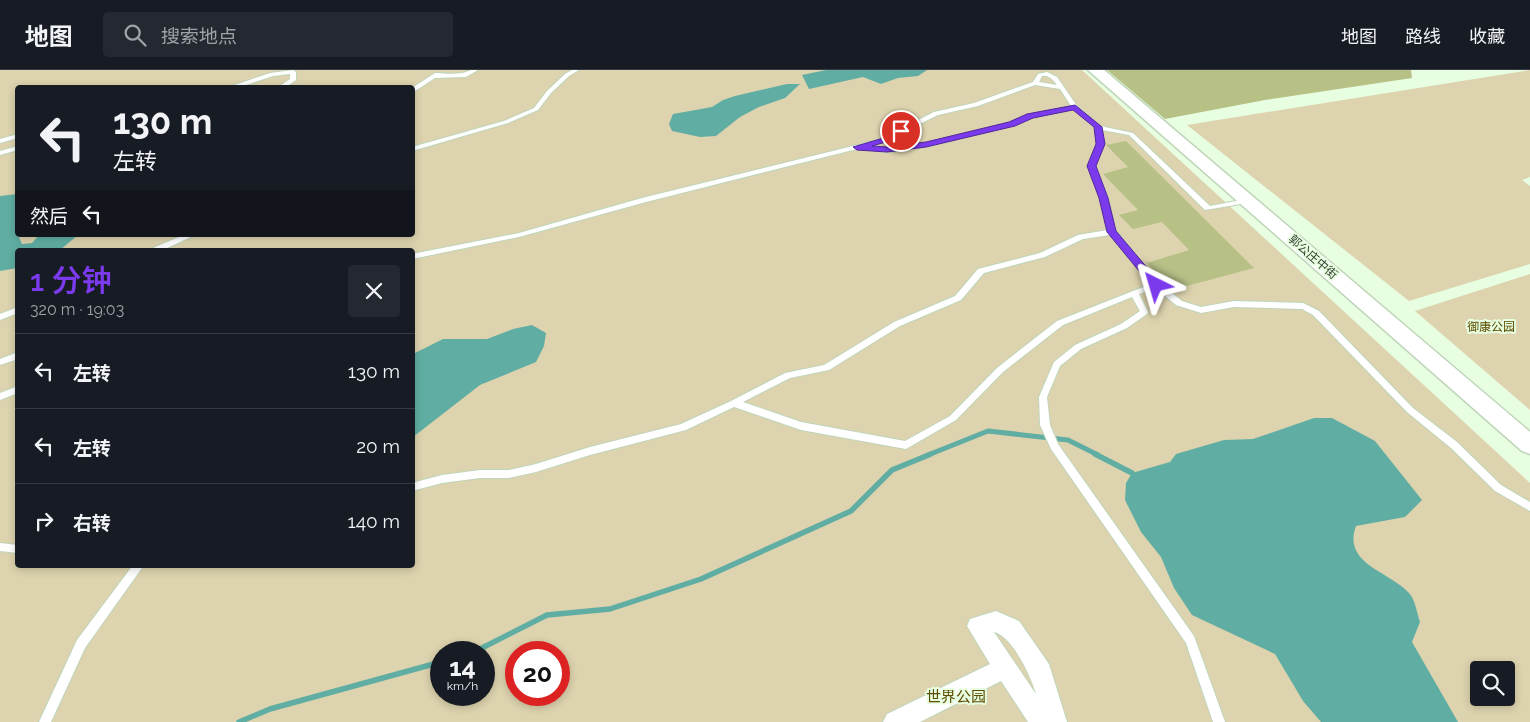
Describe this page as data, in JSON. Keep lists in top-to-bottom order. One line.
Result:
{"streets":{"street":["郭公庄中街"]},"parks":["御康公园","世界公园"],"page":{"header":"地图","search":"搜索地点","nav":["地图","路线","收藏"],"turn":["130 m","左转"],"then":"然后","heading":["1 分钟","320 m · 19:03"],"list":[{"name":"左转","value":"130 m"},{"name":"左转","value":"20 m"},{"name":"右转","value":"140 m"}],"speed":"14 km/h","limit":"20"}}
